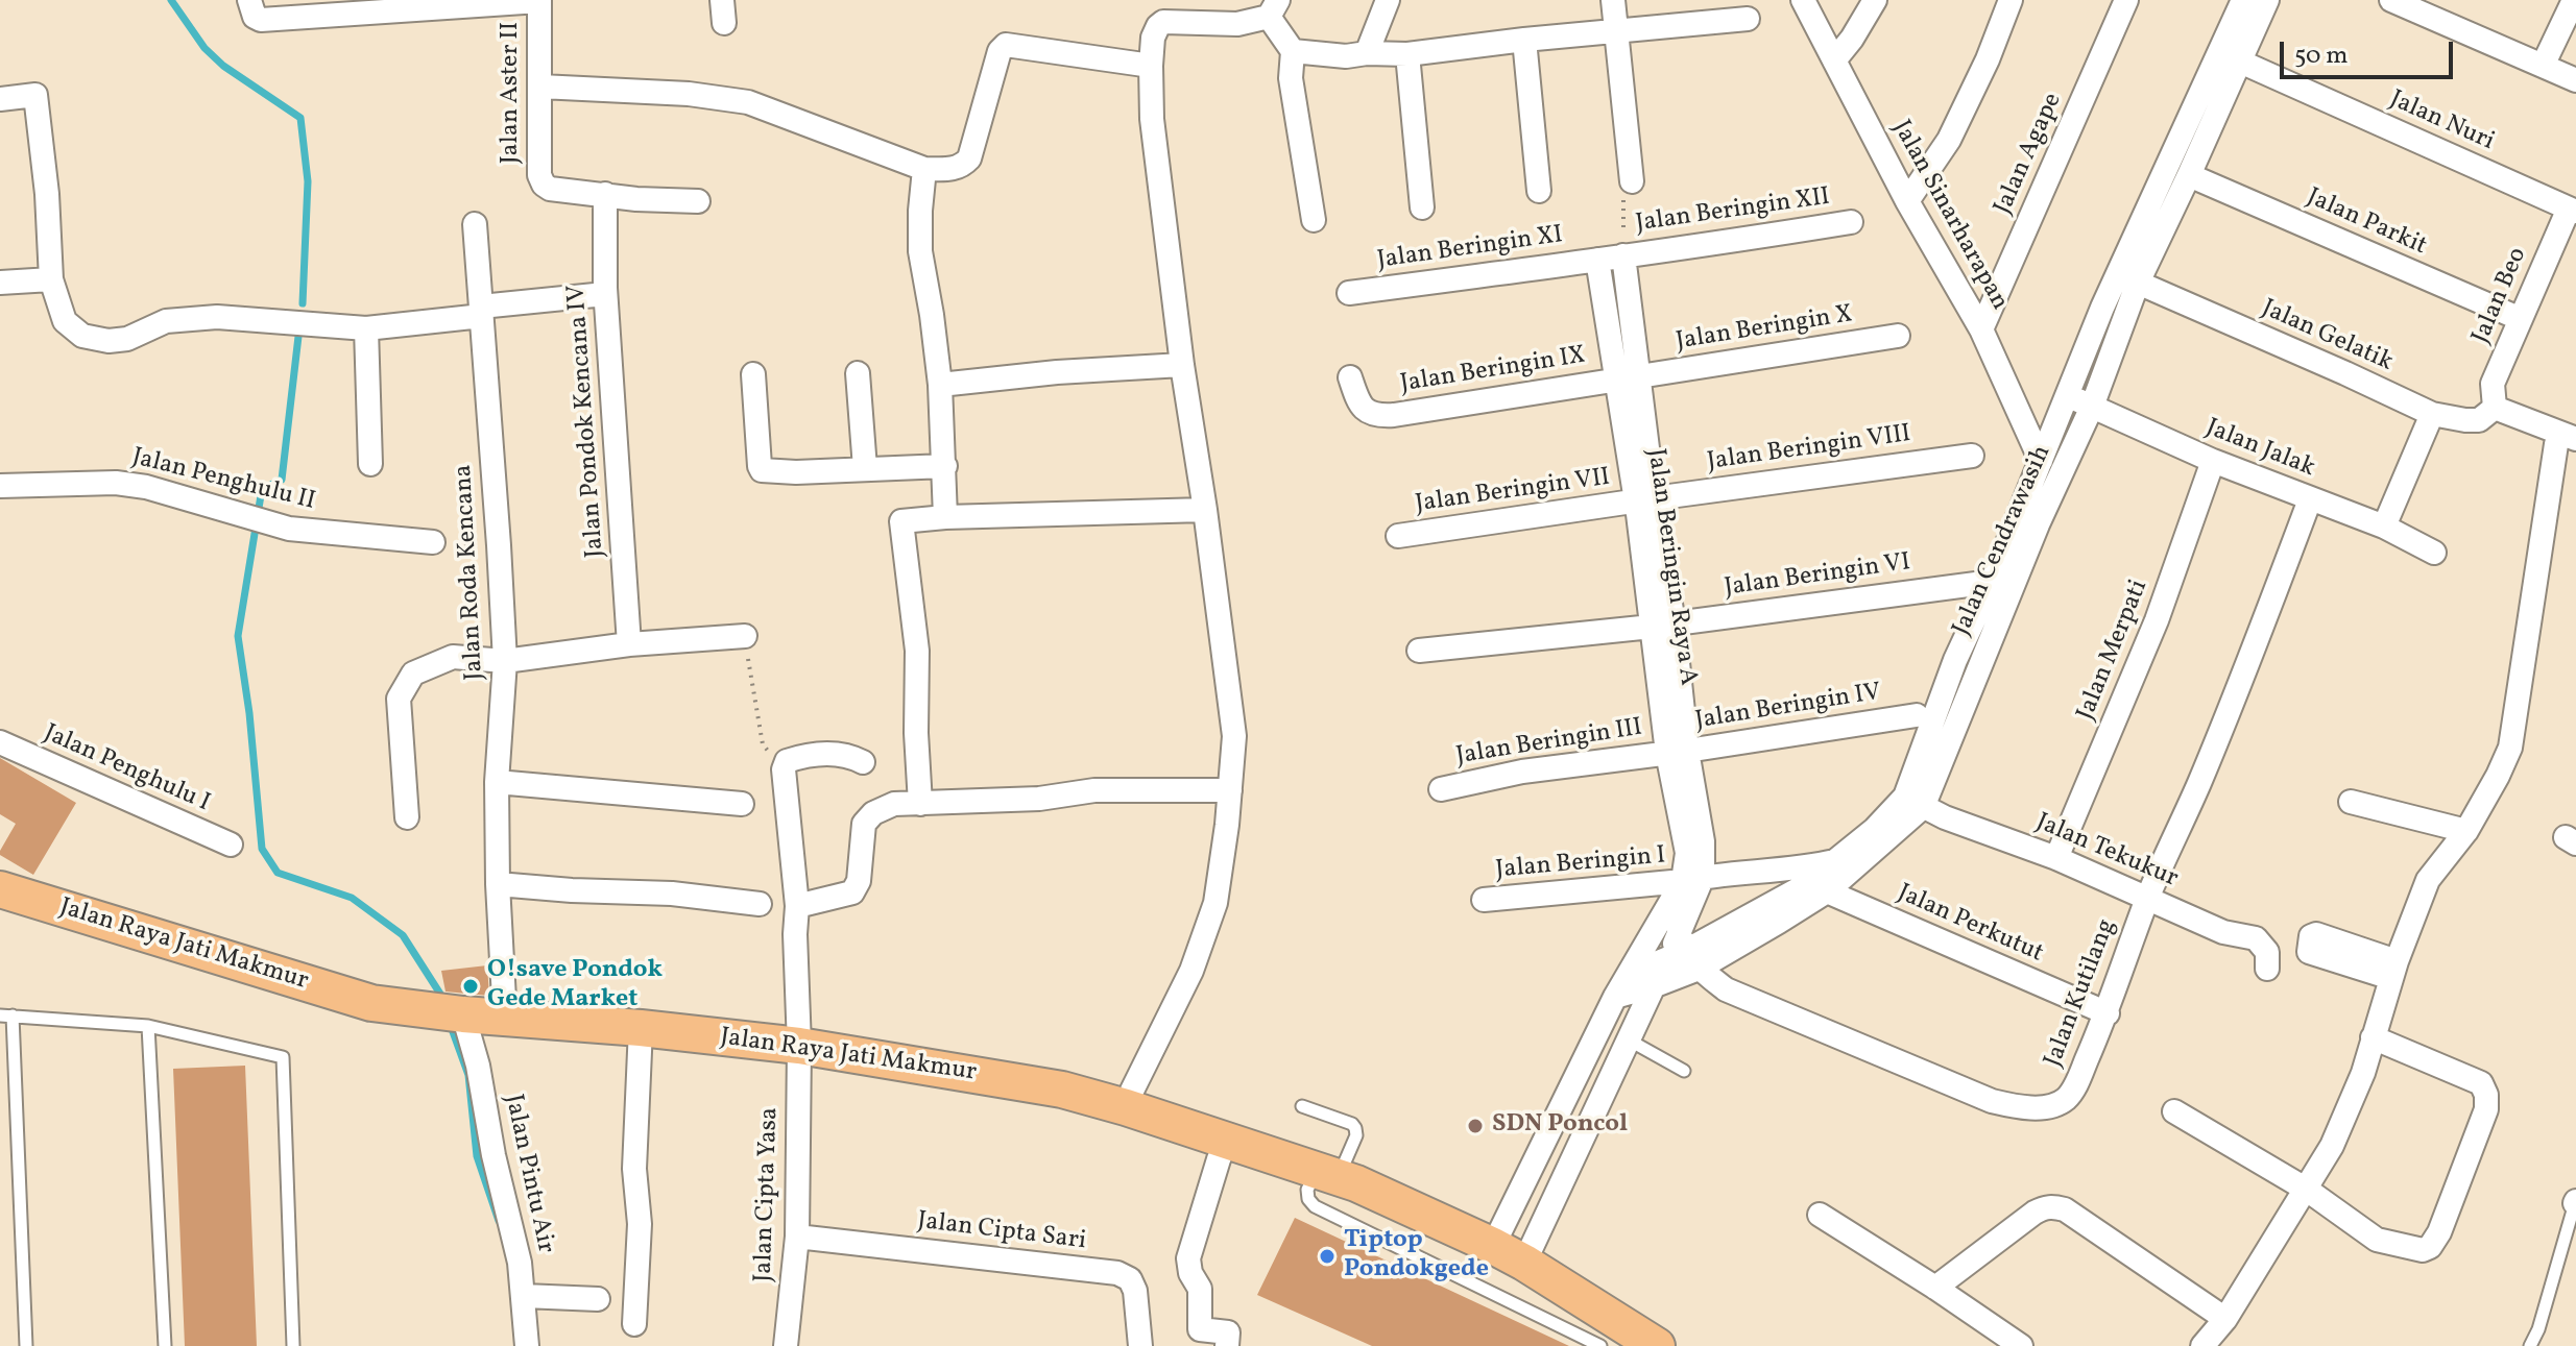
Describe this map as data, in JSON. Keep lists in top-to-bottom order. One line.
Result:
{"streets":{"main road":["Jalan Raya Jati Makmur"],"street":["Jalan Aster II","Jalan Nuri","Jalan Agape","Jalan Beringin XII","Jalan Sinarharapan","Jalan Parkit","Jalan Beringin XI","Jalan Beo","Jalan Beringin X","Jalan Gelatik","Jalan Beringin IX","Jalan Pondok Kencana IV","Jalan Beringin VIII","Jalan Jalak","Jalan Penghulu II","Jalan Beringin VII","Jalan Cendrawasih","Jalan Roda Kencana","Jalan Beringin VI","Jalan Merpati","Jalan Beringin IV","Jalan Beringin III","Jalan Penghulu I","Jalan Tekukur","Jalan Beringin I","Jalan Perkutut","Jalan Kutilang","Jalan Pintu Air","Jalan Cipta Yasa","Jalan Cipta Sari"]},"crossings":[["Jalan Aster II","Jalan Pondok Kencana IV"],["Jalan Nuri","Jalan Beo"],["Jalan Nuri","Jalan Cendrawasih"],["Jalan Agape","Jalan Sinarharapan"],["Jalan Beringin XII","Jalan Beringin XI"],["Jalan Sinarharapan","Jalan Cendrawasih"],["Jalan Parkit","Jalan Beo"],["Jalan Parkit","Jalan Cendrawasih"],["Jalan Beo","Jalan Gelatik"],["Jalan Beringin X","Jalan Beringin IX"],["Jalan Gelatik","Jalan Cendrawasih"],["Jalan Beringin VIII","Jalan Beringin VII"],["Jalan Jalak","Jalan Cendrawasih"],["Jalan Jalak","Jalan Merpati"],["Jalan Jalak","Jalan Kutilang"],["Jalan Cendrawasih","Jalan Beringin VI"],["Jalan Cendrawasih","Jalan Tekukur"],["Jalan Cendrawasih","Jalan Beringin I"],["Jalan Cendrawasih","Jalan Perkutut"],["Jalan Cendrawasih","Jalan Kutilang"],["Jalan Roda Kencana","Jalan Raya Jati Makmur"],["Jalan Merpati","Jalan Tekukur"],["Jalan Beringin IV","Jalan Beringin III"],["Jalan Tekukur","Jalan Kutilang"],["Jalan Perkutut","Jalan Kutilang"],["Jalan Raya Jati Makmur","Jalan Pintu Air"],["Jalan Raya Jati Makmur","Jalan Cipta Yasa"],["Jalan Cipta Yasa","Jalan Cipta Sari"]],"places":["O!save Pondok Gede Market","SDN Poncol","Tiptop Pondokgede"],"scale_bar":"50 m"}
